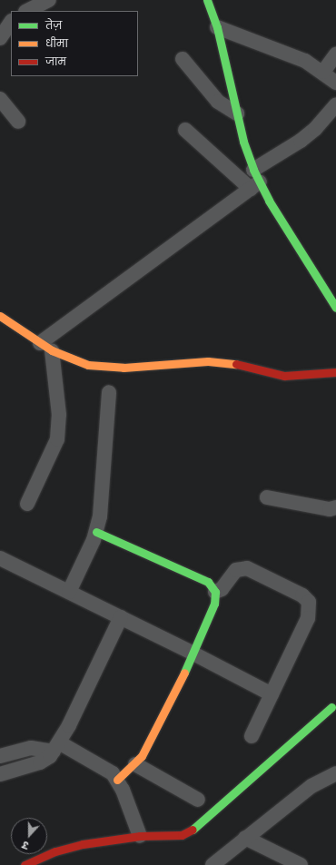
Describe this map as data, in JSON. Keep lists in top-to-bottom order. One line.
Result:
{"legend":["तेज़","धीमा","जाम"],"north":"bottom"}
